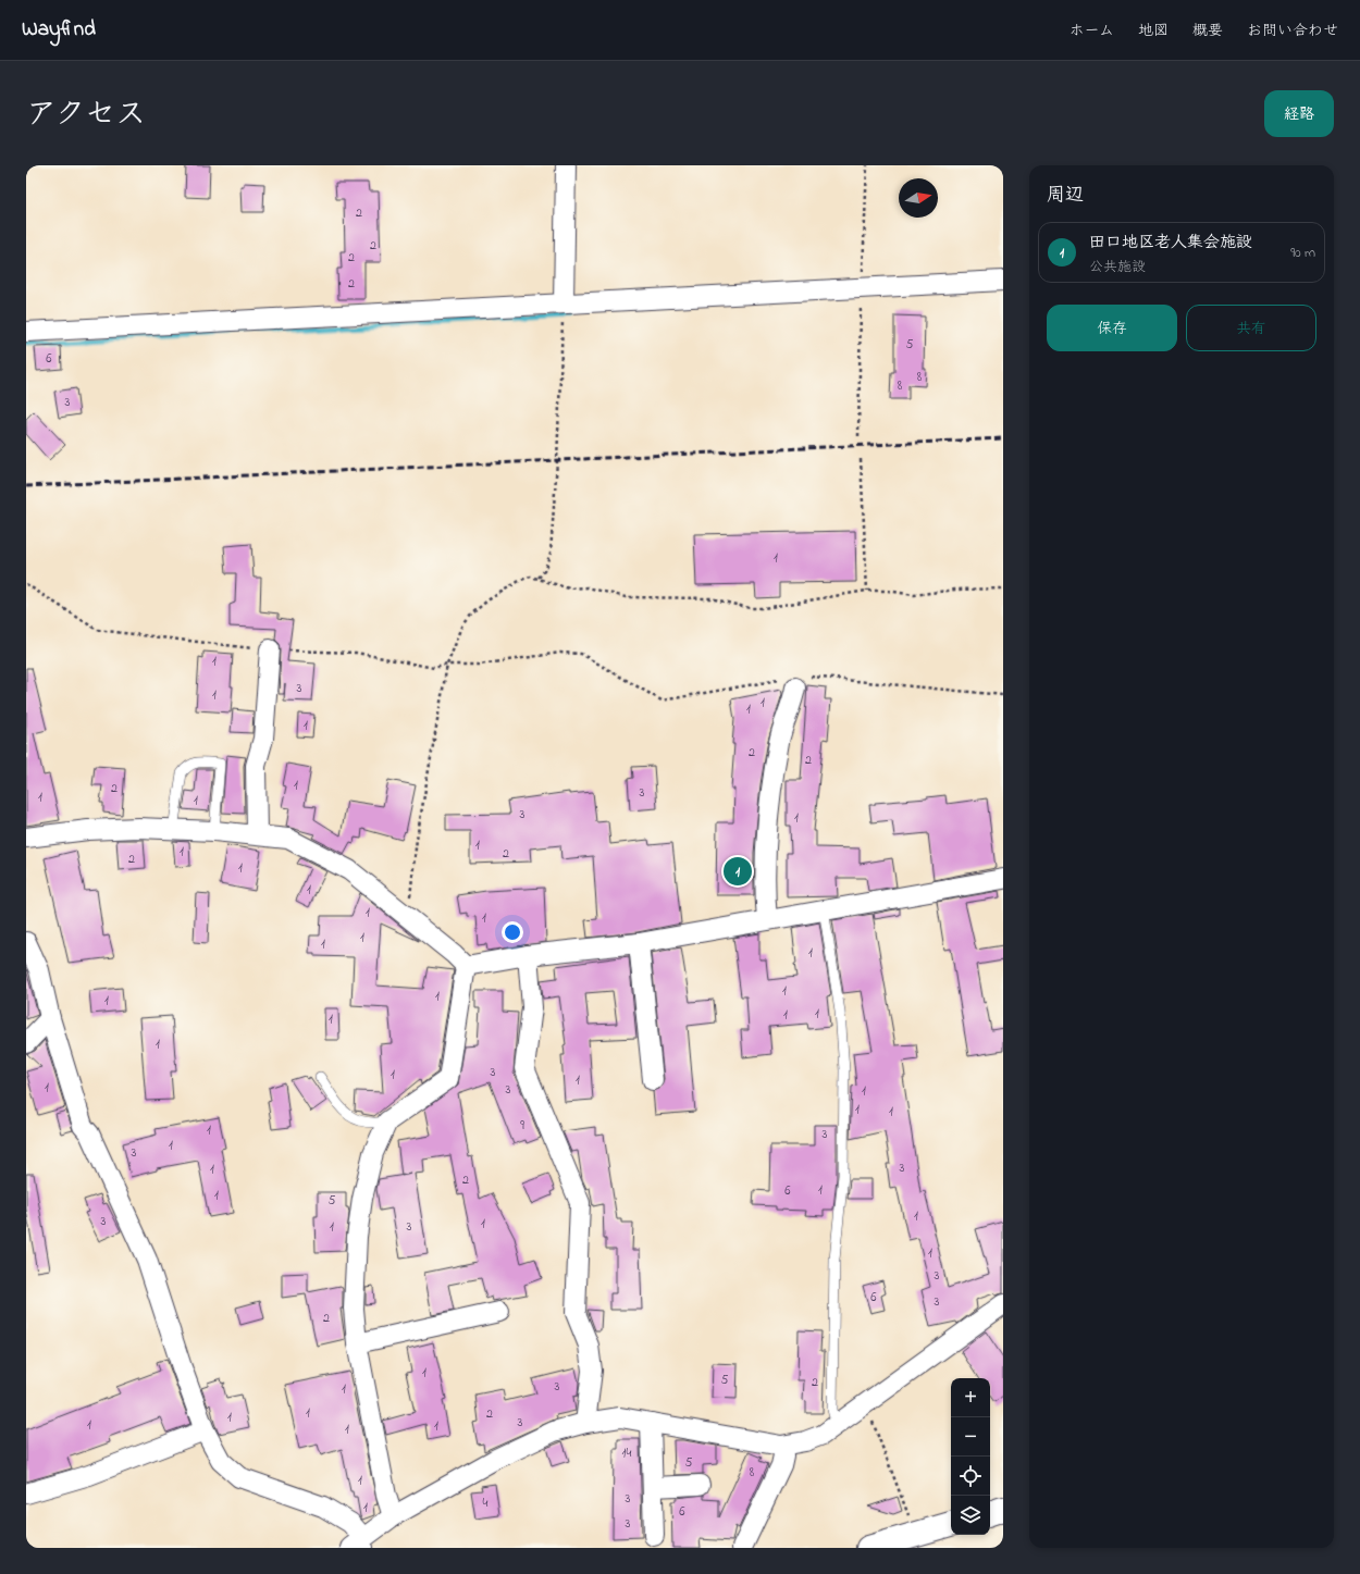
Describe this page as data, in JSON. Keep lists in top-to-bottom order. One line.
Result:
{"house_numbers":["2","2","2","2","5","6","8","8","3","1","1","3","1","1","1","1","2","2","1","2","3","1","1","3","1","1","1","2","2","1","1","1","1","1","1","1","1","1","1","1","1","1","1","3","1","1","1","3","1","1","1","9","1","3","1","3","3","1","2","1","6","1","5","1","3","1","1","3","1","3","6","3","2","1","5","2","3","1","1","2","1","3","1","1","1","14","5","8","1","3","4","1","6","3"],"north":"right","page":{"header":"Wayfind","nav":["ホーム","地図","概要","お問い合わせ"],"title":"アクセス","buttons":["経路",["保存","共有"]],"heading":"周辺","list":[{"mark":"1","name":"田口地区老人集会施設","note":"公共施設","value":"90 m"}],"pins":"1","map_buttons":["+","−"]}}
